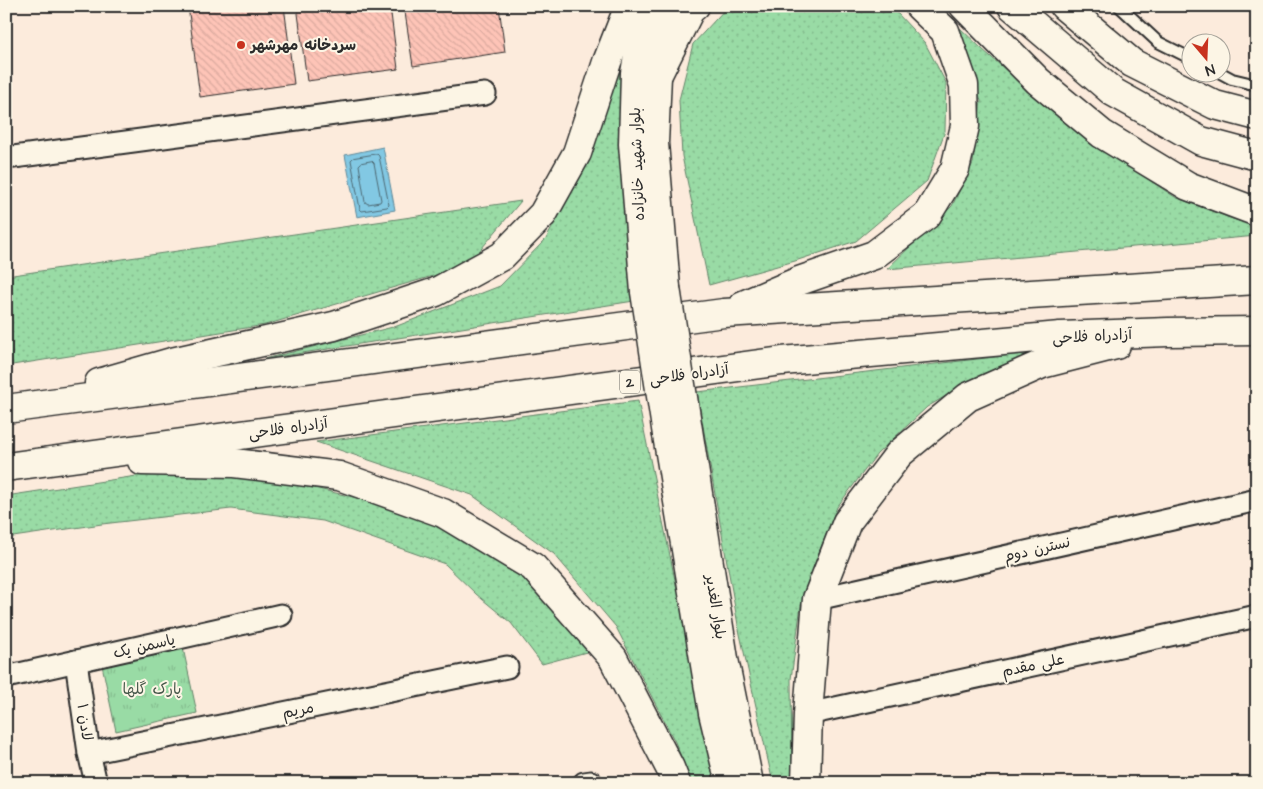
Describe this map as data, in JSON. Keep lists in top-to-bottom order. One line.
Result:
{"streets":{"main road":["بلوار شهید خانزاده","آزادراه فلاحی","2","بلوار الغدیر"],"street":["نسترن دوم","یاسمن یک","علی مقدم","مریم","لادن ۱"]},"crossings":[["یاسمن یک","لادن ۱"],["مریم","لادن ۱"]],"parks":["پارک گلها"],"places":["سردخانه مهرشهر"],"north":"bottom"}
